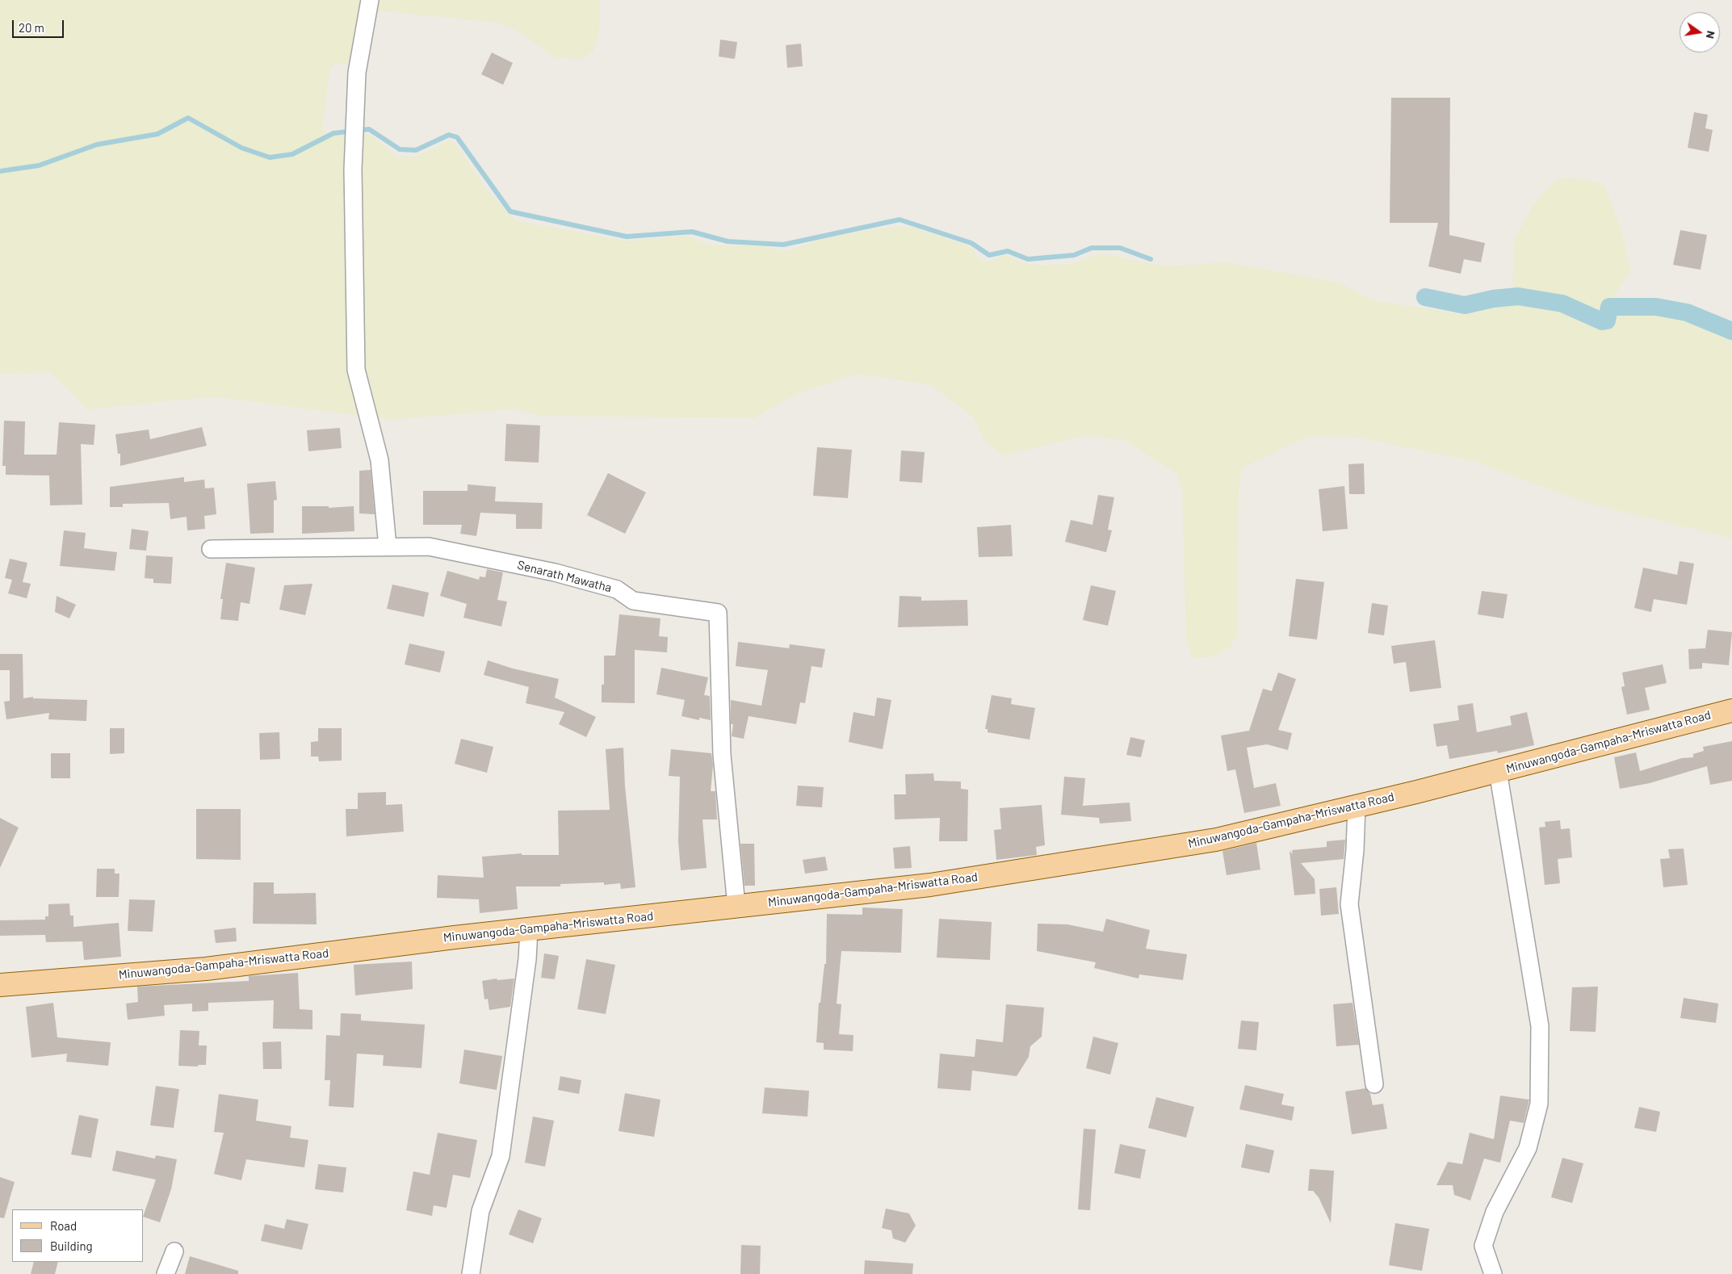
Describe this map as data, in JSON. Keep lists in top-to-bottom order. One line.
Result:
{"streets":{"main road":["Minuwangoda-Gampaha-Mriswatta Road"],"street":["Senarath Mawatha"]},"crossings":[["Senarath Mawatha","Minuwangoda-Gampaha-Mriswatta Road"]],"legend":["Road","Building"],"scale_bar":"20 m","north":"right"}
